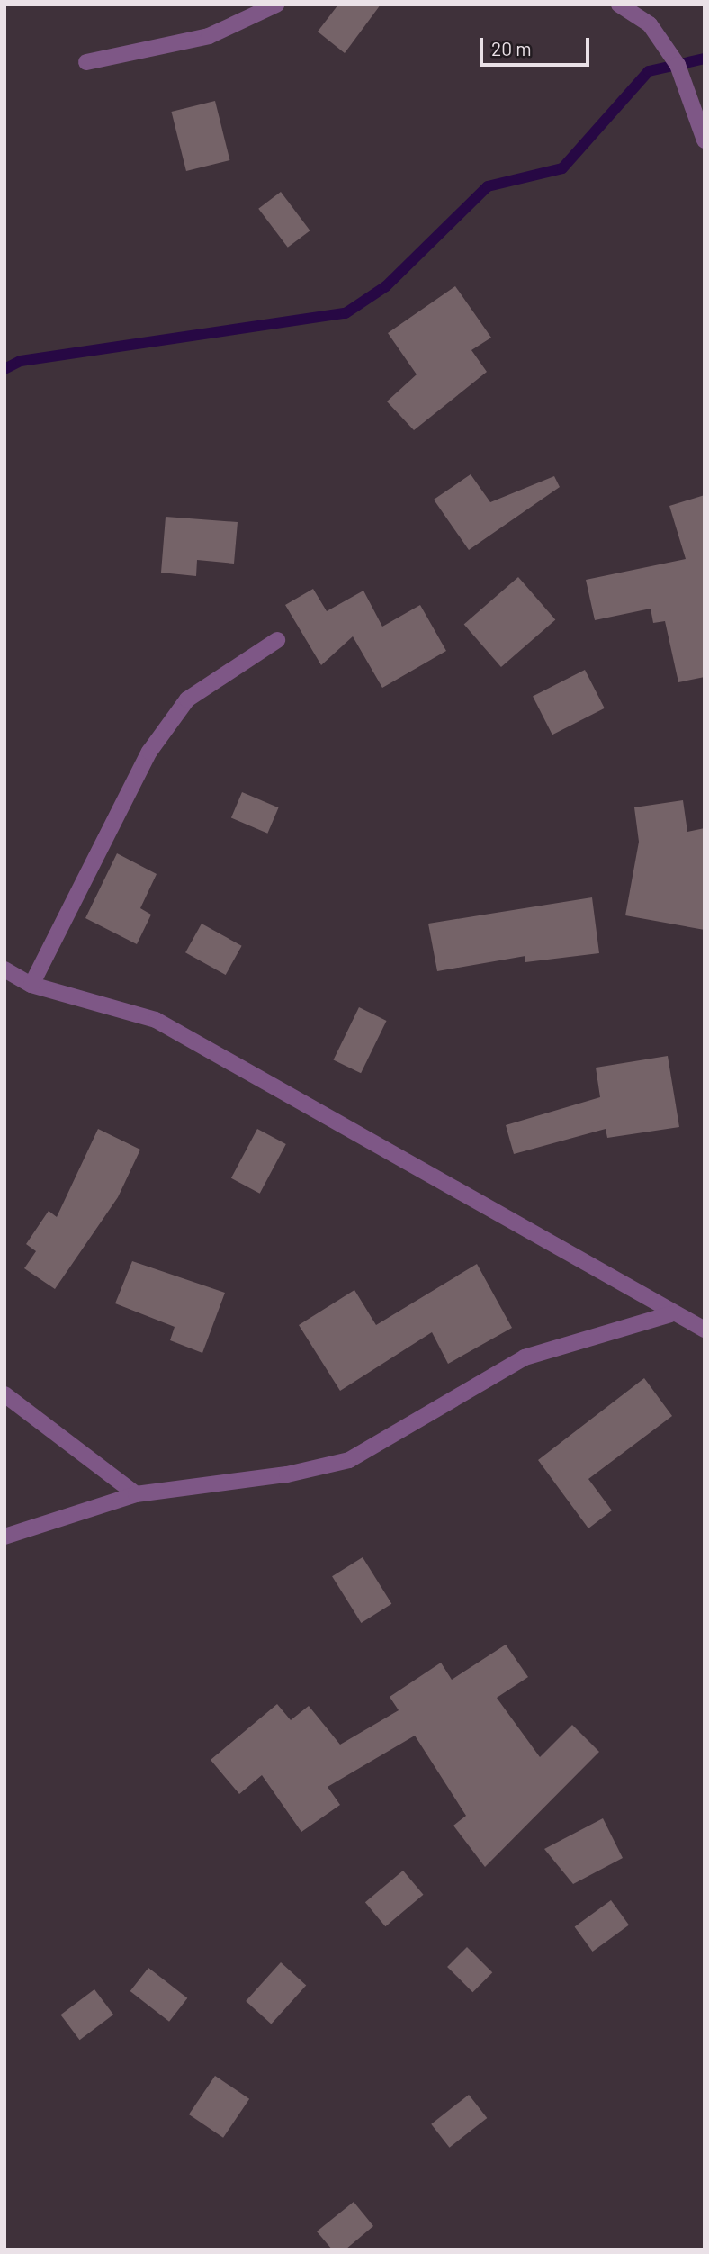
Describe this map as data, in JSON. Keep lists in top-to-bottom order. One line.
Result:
{"scale_bar":"20 m"}
